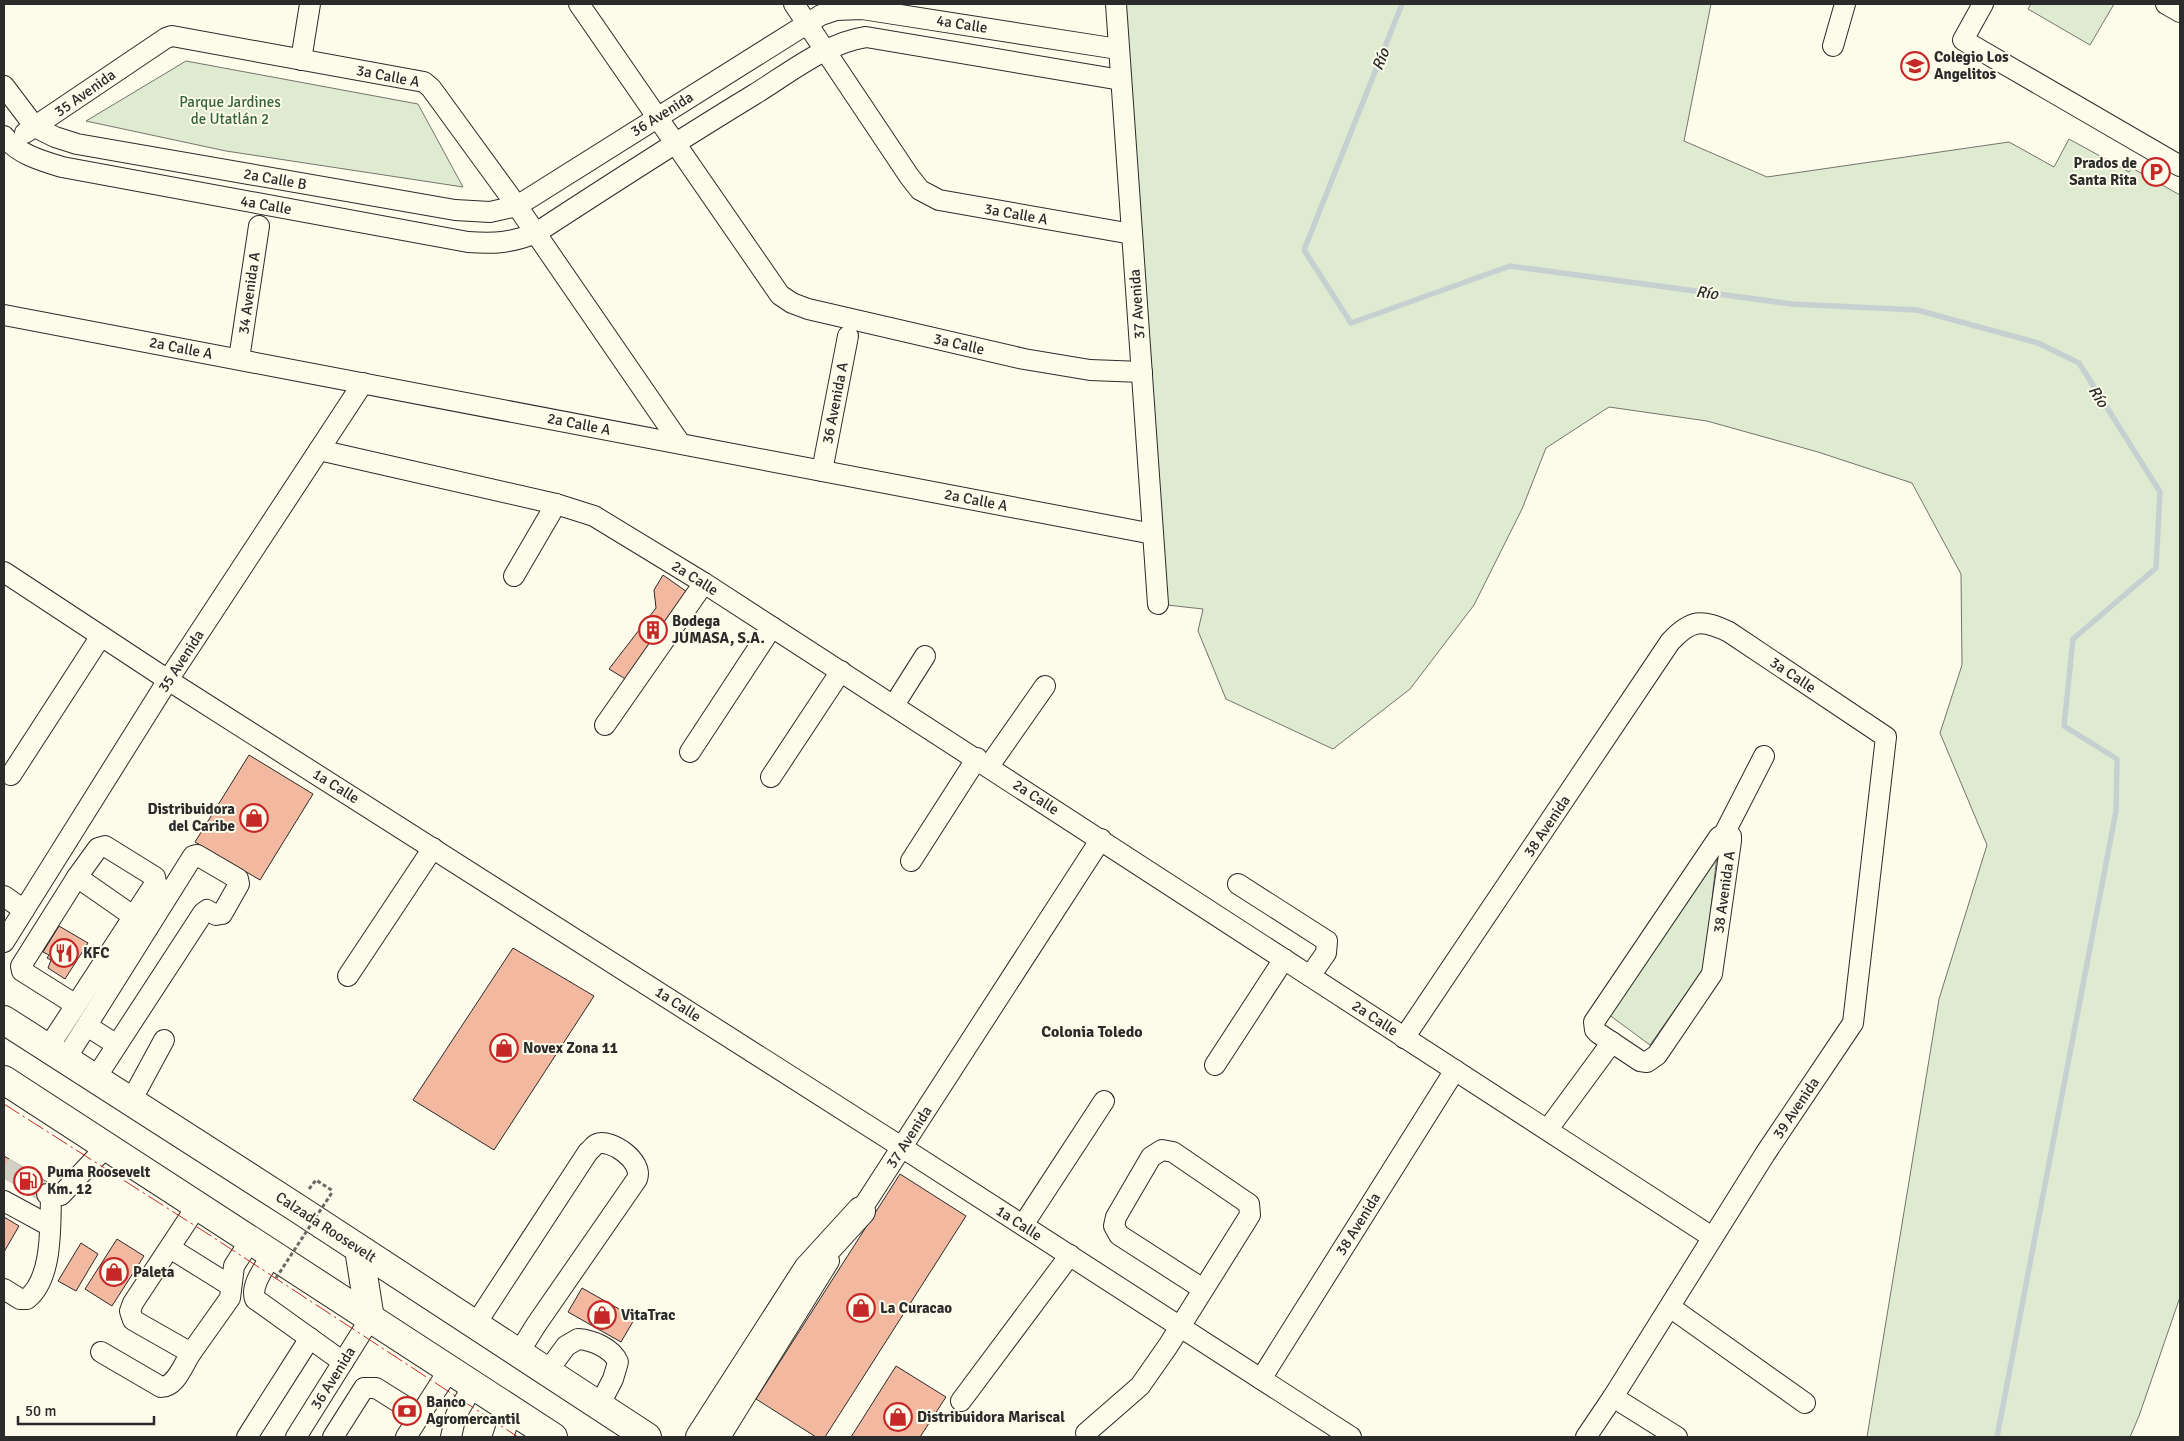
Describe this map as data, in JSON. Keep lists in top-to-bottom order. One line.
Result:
{"streets":{"highway":["Calzada Roosevelt"],"street":["4a Calle","3a Calle A","35 Avenida","36 Avenida","2a Calle B","34 Avenida A","37 Avenida","3a Calle","2a Calle A","36 Avenida A","2a Calle","1a Calle","38 Avenida","38 Avenida A","39 Avenida"]},"crossings":[["4a Calle","3a Calle A"],["4a Calle","35 Avenida"],["4a Calle","36 Avenida"],["4a Calle","37 Avenida"],["3a Calle A","35 Avenida"],["3a Calle A","36 Avenida"],["3a Calle A","2a Calle B"],["3a Calle A","37 Avenida"],["3a Calle A","2a Calle A"],["35 Avenida","2a Calle B"],["35 Avenida","2a Calle A"],["35 Avenida","2a Calle"],["35 Avenida","1a Calle"],["36 Avenida","2a Calle B"],["36 Avenida","3a Calle"],["34 Avenida A","2a Calle A"],["37 Avenida","3a Calle"],["37 Avenida","2a Calle A"],["37 Avenida","2a Calle"],["37 Avenida","1a Calle"],["3a Calle","38 Avenida"],["3a Calle","39 Avenida"],["2a Calle A","36 Avenida A"],["2a Calle","38 Avenida"],["2a Calle","39 Avenida"],["1a Calle","38 Avenida"]],"districts":["Colonia Toledo"],"water":["Río"],"parks":["Parque Jardines de Utatlán 2"],"places":{"school or university":["Colegio Los Angelitos"],"parking":["Prados de Santa Rita"],"building":["Bodega JUMASA, S.A."],"shop":["Distribuidora del Caribe","Novex Zona 11","Paleta","La Curacao","VitaTrac","Distribuidora Mariscal"],"restaurant":["KFC"],"fuel station":["Puma Roosevelt Km. 12"],"bank":["Banco Agromercantil"]},"scale_bar":"50 m"}
